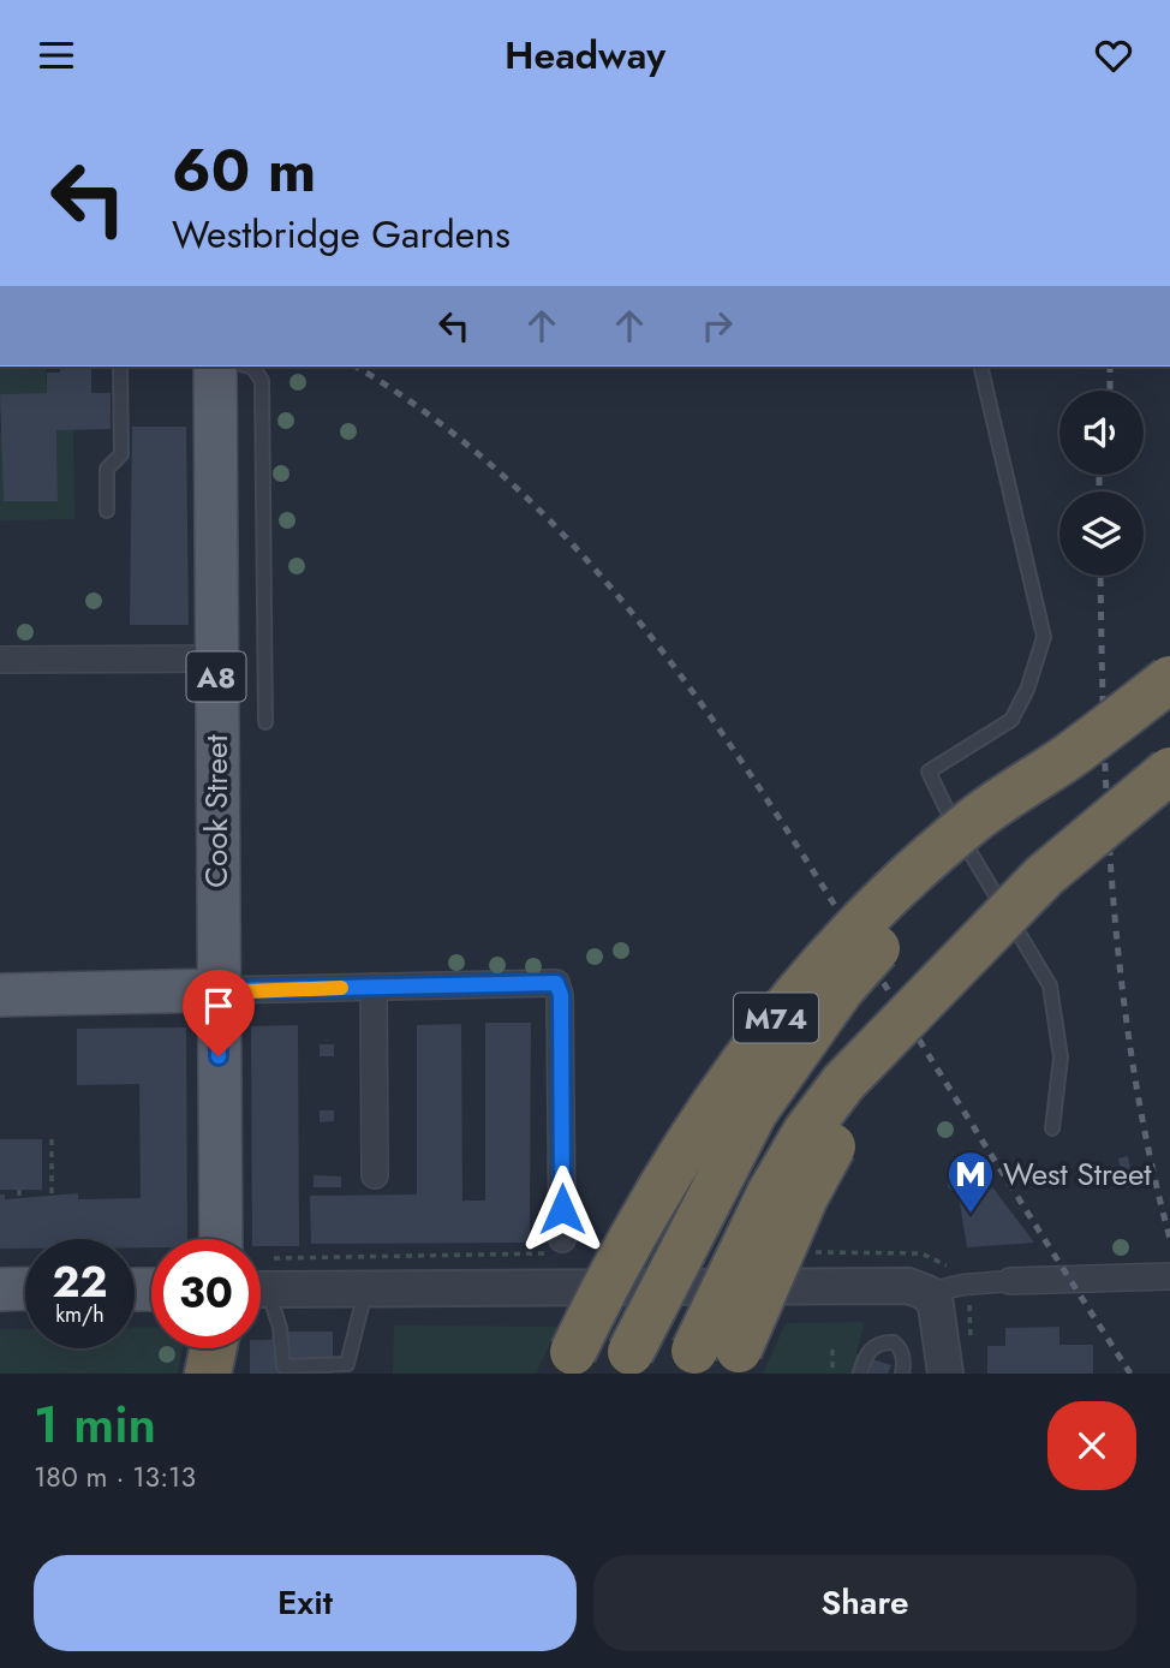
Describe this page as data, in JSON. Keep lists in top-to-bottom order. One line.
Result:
{"streets":{"highway":["M74"],"main road":["A8","Cook Street"]},"places":{"metro station":["West Street"]},"page":{"header":"Headway","turn":["60 m","Westbridge Gardens"],"speed":"22 km/h","limit":"30","heading":["1 min","180 m · 13:13"],"buttons":["Exit","Share"]}}
